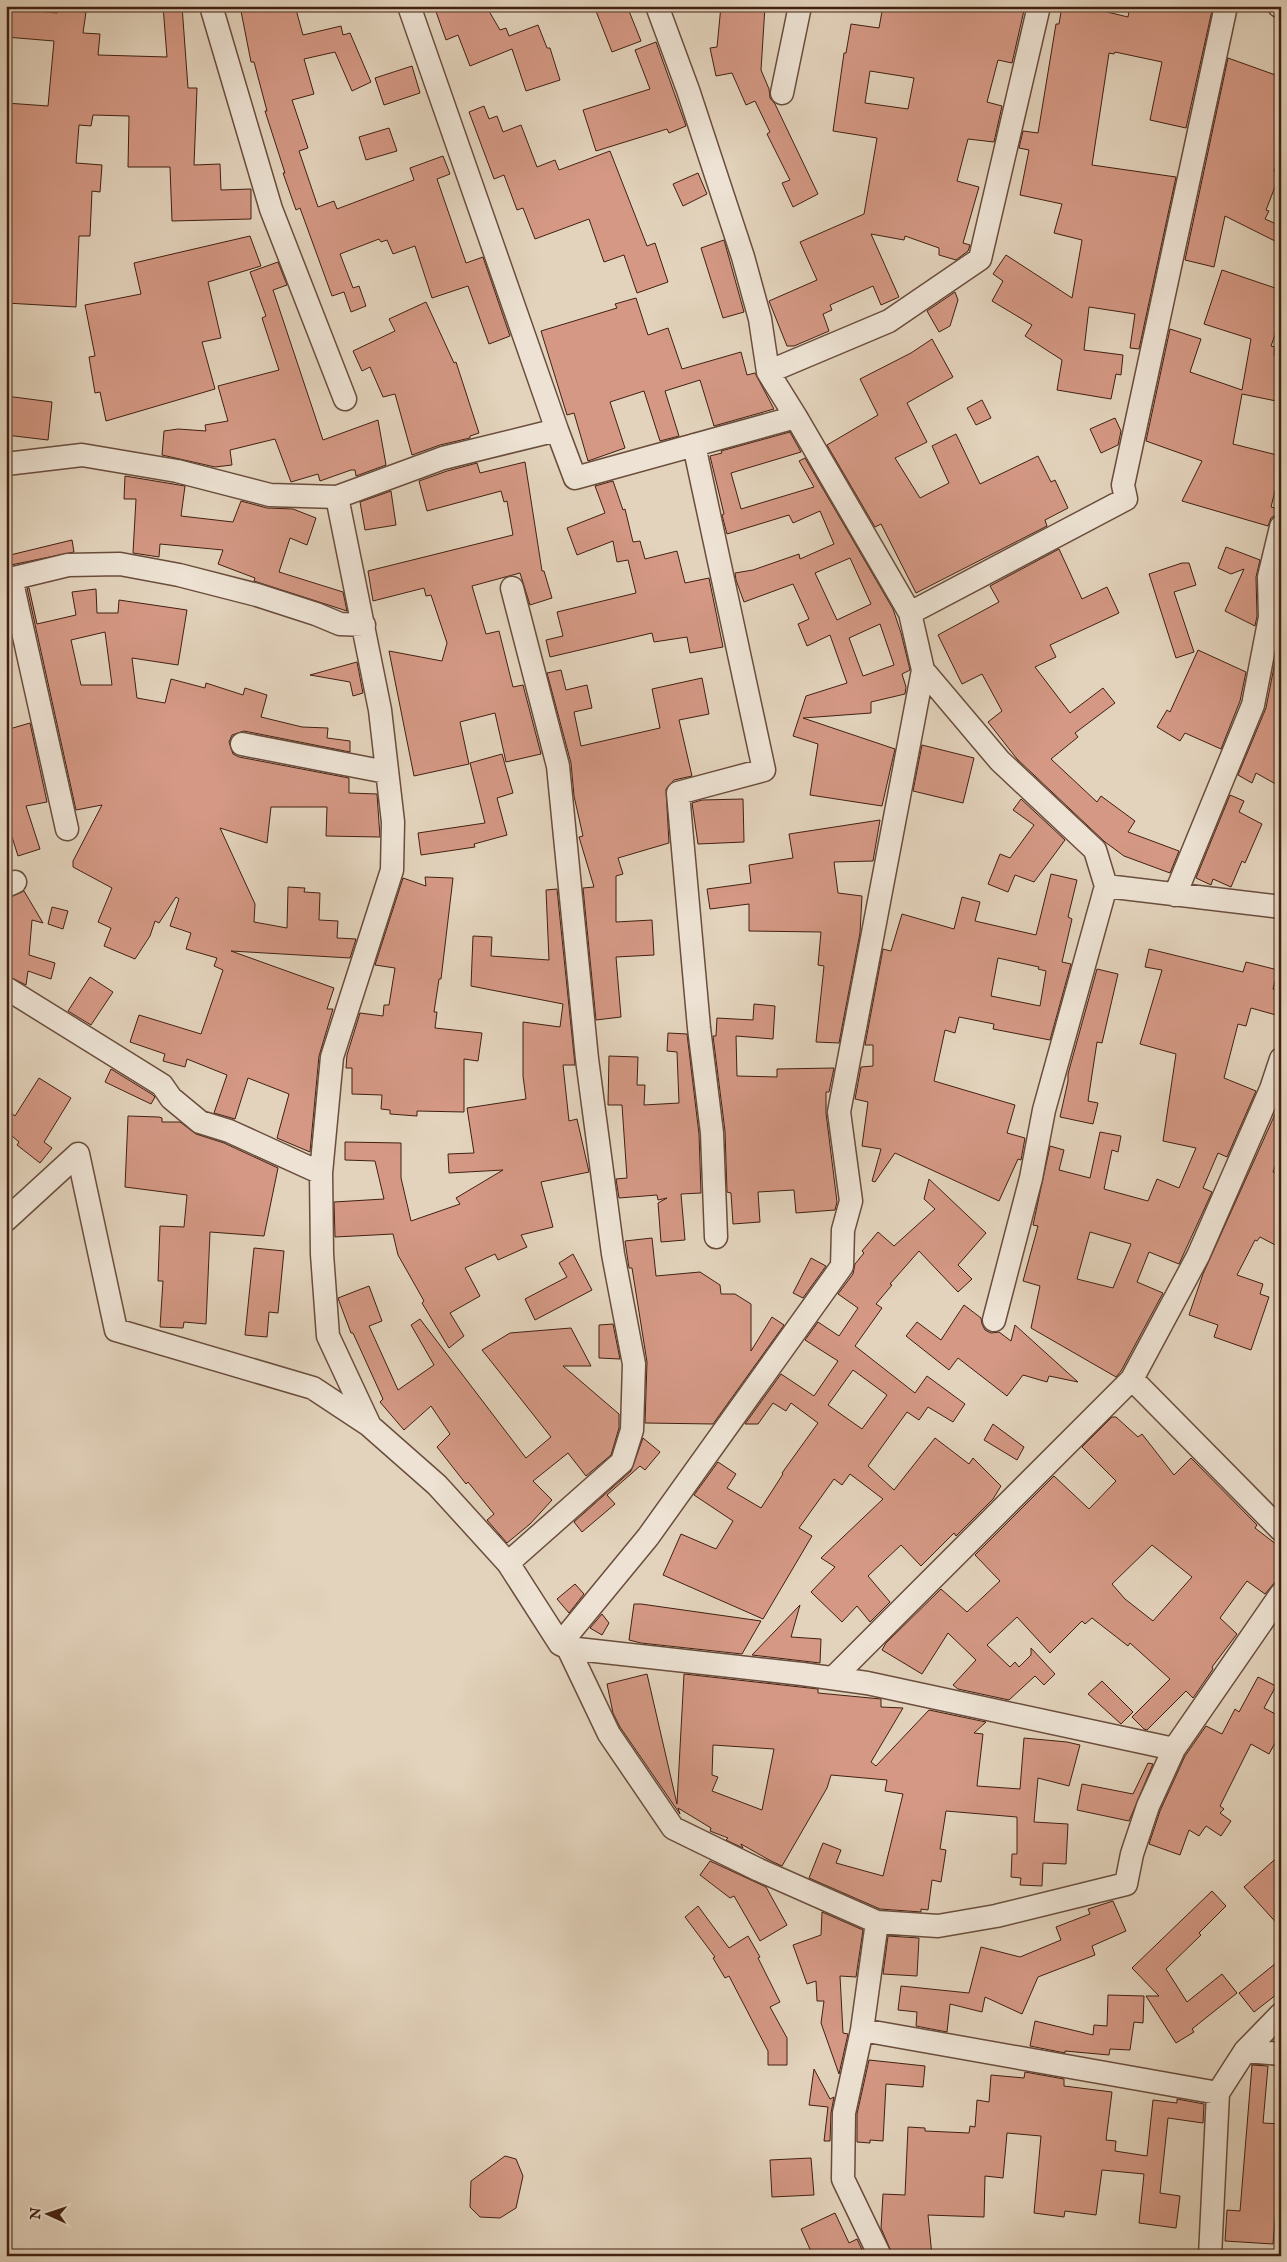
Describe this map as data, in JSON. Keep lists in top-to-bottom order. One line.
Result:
{"north":"left"}
